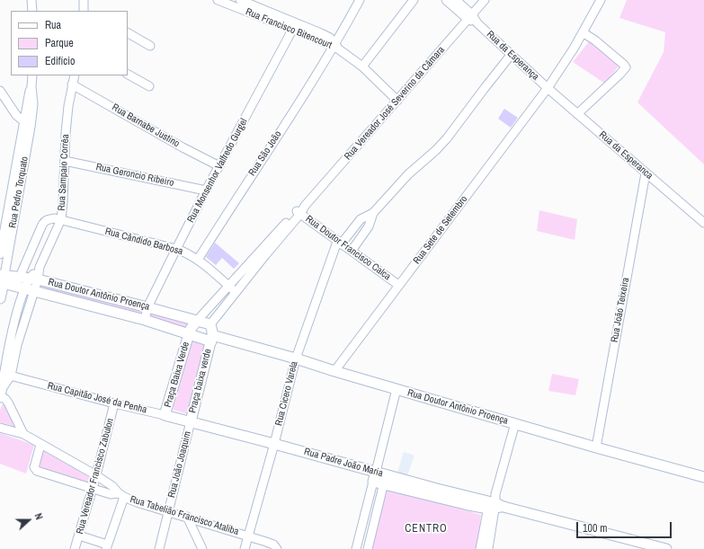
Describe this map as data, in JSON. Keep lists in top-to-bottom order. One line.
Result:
{"streets":{"main road":["Rua Pedro Torquato","Rua Doutor Antônio Proença","Praça Baixa Verde","Praça baixa verde","Rua Capitão José da Penha","Rua Padre João Maria"],"street":["Rua Francisco Bitencourt","Rua da Esperança","Rua Vereador José Severino da Câmara","Rua Barnabe Justino","Rua São João","Rua da Esperanca","Rua Monsenhor Valfredo Gurgel","Rua Sampaio Corrêa","Rua Geroncio Ribeiro","Rua Sete de Setembro","Rua Cândido Barbosa","Rua Doutor Francisco Calca","Rua João Teixeira","Rua Cicero Varela","Rua João Joaquim","Rua Vereador Francisco Zabulon","Rua Tabelião Francisco Ataliba"]},"crossings":[["Rua Francisco Bitencourt","Rua Vereador José Severino da Câmara"],["Rua Francisco Bitencourt","Rua São João"],["Rua Francisco Bitencourt","Rua Monsenhor Valfredo Gurgel"],["Rua da Esperança","Rua Vereador José Severino da Câmara"],["Rua da Esperança","Rua da Esperanca"],["Rua da Esperança","Rua Sete de Setembro"],["Rua Vereador José Severino da Câmara","Rua Cândido Barbosa"],["Rua Vereador José Severino da Câmara","Rua Doutor Francisco Calca"],["Rua Vereador José Severino da Câmara","Rua Doutor Antônio Proença"],["Rua Vereador José Severino da Câmara","Praça Baixa Verde"],["Rua Barnabe Justino","Rua Monsenhor Valfredo Gurgel"],["Rua Barnabe Justino","Rua Sampaio Corrêa"],["Rua São João","Rua Cândido Barbosa"],["Rua da Esperanca","Rua Sete de Setembro"],["Rua da Esperanca","Rua João Teixeira"],["Rua Monsenhor Valfredo Gurgel","Rua Geroncio Ribeiro"],["Rua Monsenhor Valfredo Gurgel","Rua Cândido Barbosa"],["Rua Monsenhor Valfredo Gurgel","Rua Doutor Antônio Proença"],["Rua Sampaio Corrêa","Rua Geroncio Ribeiro"],["Rua Sampaio Corrêa","Rua Cândido Barbosa"],["Rua Sampaio Corrêa","Rua Doutor Antônio Proença"],["Rua Sampaio Corrêa","Rua Capitão José da Penha"],["Rua Pedro Torquato","Rua Doutor Antônio Proença"],["Rua Sete de Setembro","Rua Doutor Francisco Calca"],["Rua Sete de Setembro","Rua Doutor Antônio Proença"],["Rua Doutor Francisco Calca","Rua Cicero Varela"],["Rua Doutor Antônio Proença","Rua João Teixeira"],["Rua Doutor Antônio Proença","Praça Baixa Verde"],["Rua Doutor Antônio Proença","Praça baixa verde"],["Rua Doutor Antônio Proença","Rua Cicero Varela"],["Praça Baixa Verde","Praça baixa verde"],["Praça Baixa Verde","Rua Capitão José da Penha"],["Praça baixa verde","Rua Capitão José da Penha"],["Praça baixa verde","Rua Padre João Maria"],["Praça baixa verde","Rua João Joaquim"],["Rua Cicero Varela","Rua Padre João Maria"],["Rua Cicero Varela","Rua Tabelião Francisco Ataliba"],["Rua Capitão José da Penha","Rua Padre João Maria"],["Rua Capitão José da Penha","Rua João Joaquim"],["Rua Capitão José da Penha","Rua Vereador Francisco Zabulon"],["Rua Padre João Maria","Rua João Joaquim"],["Rua João Joaquim","Rua Tabelião Francisco Ataliba"],["Rua Vereador Francisco Zabulon","Rua Tabelião Francisco Ataliba"]],"districts":["CENTRO"],"legend":["Rua","Parque","Edifício"],"scale_bar":"100 m","north":"right"}
